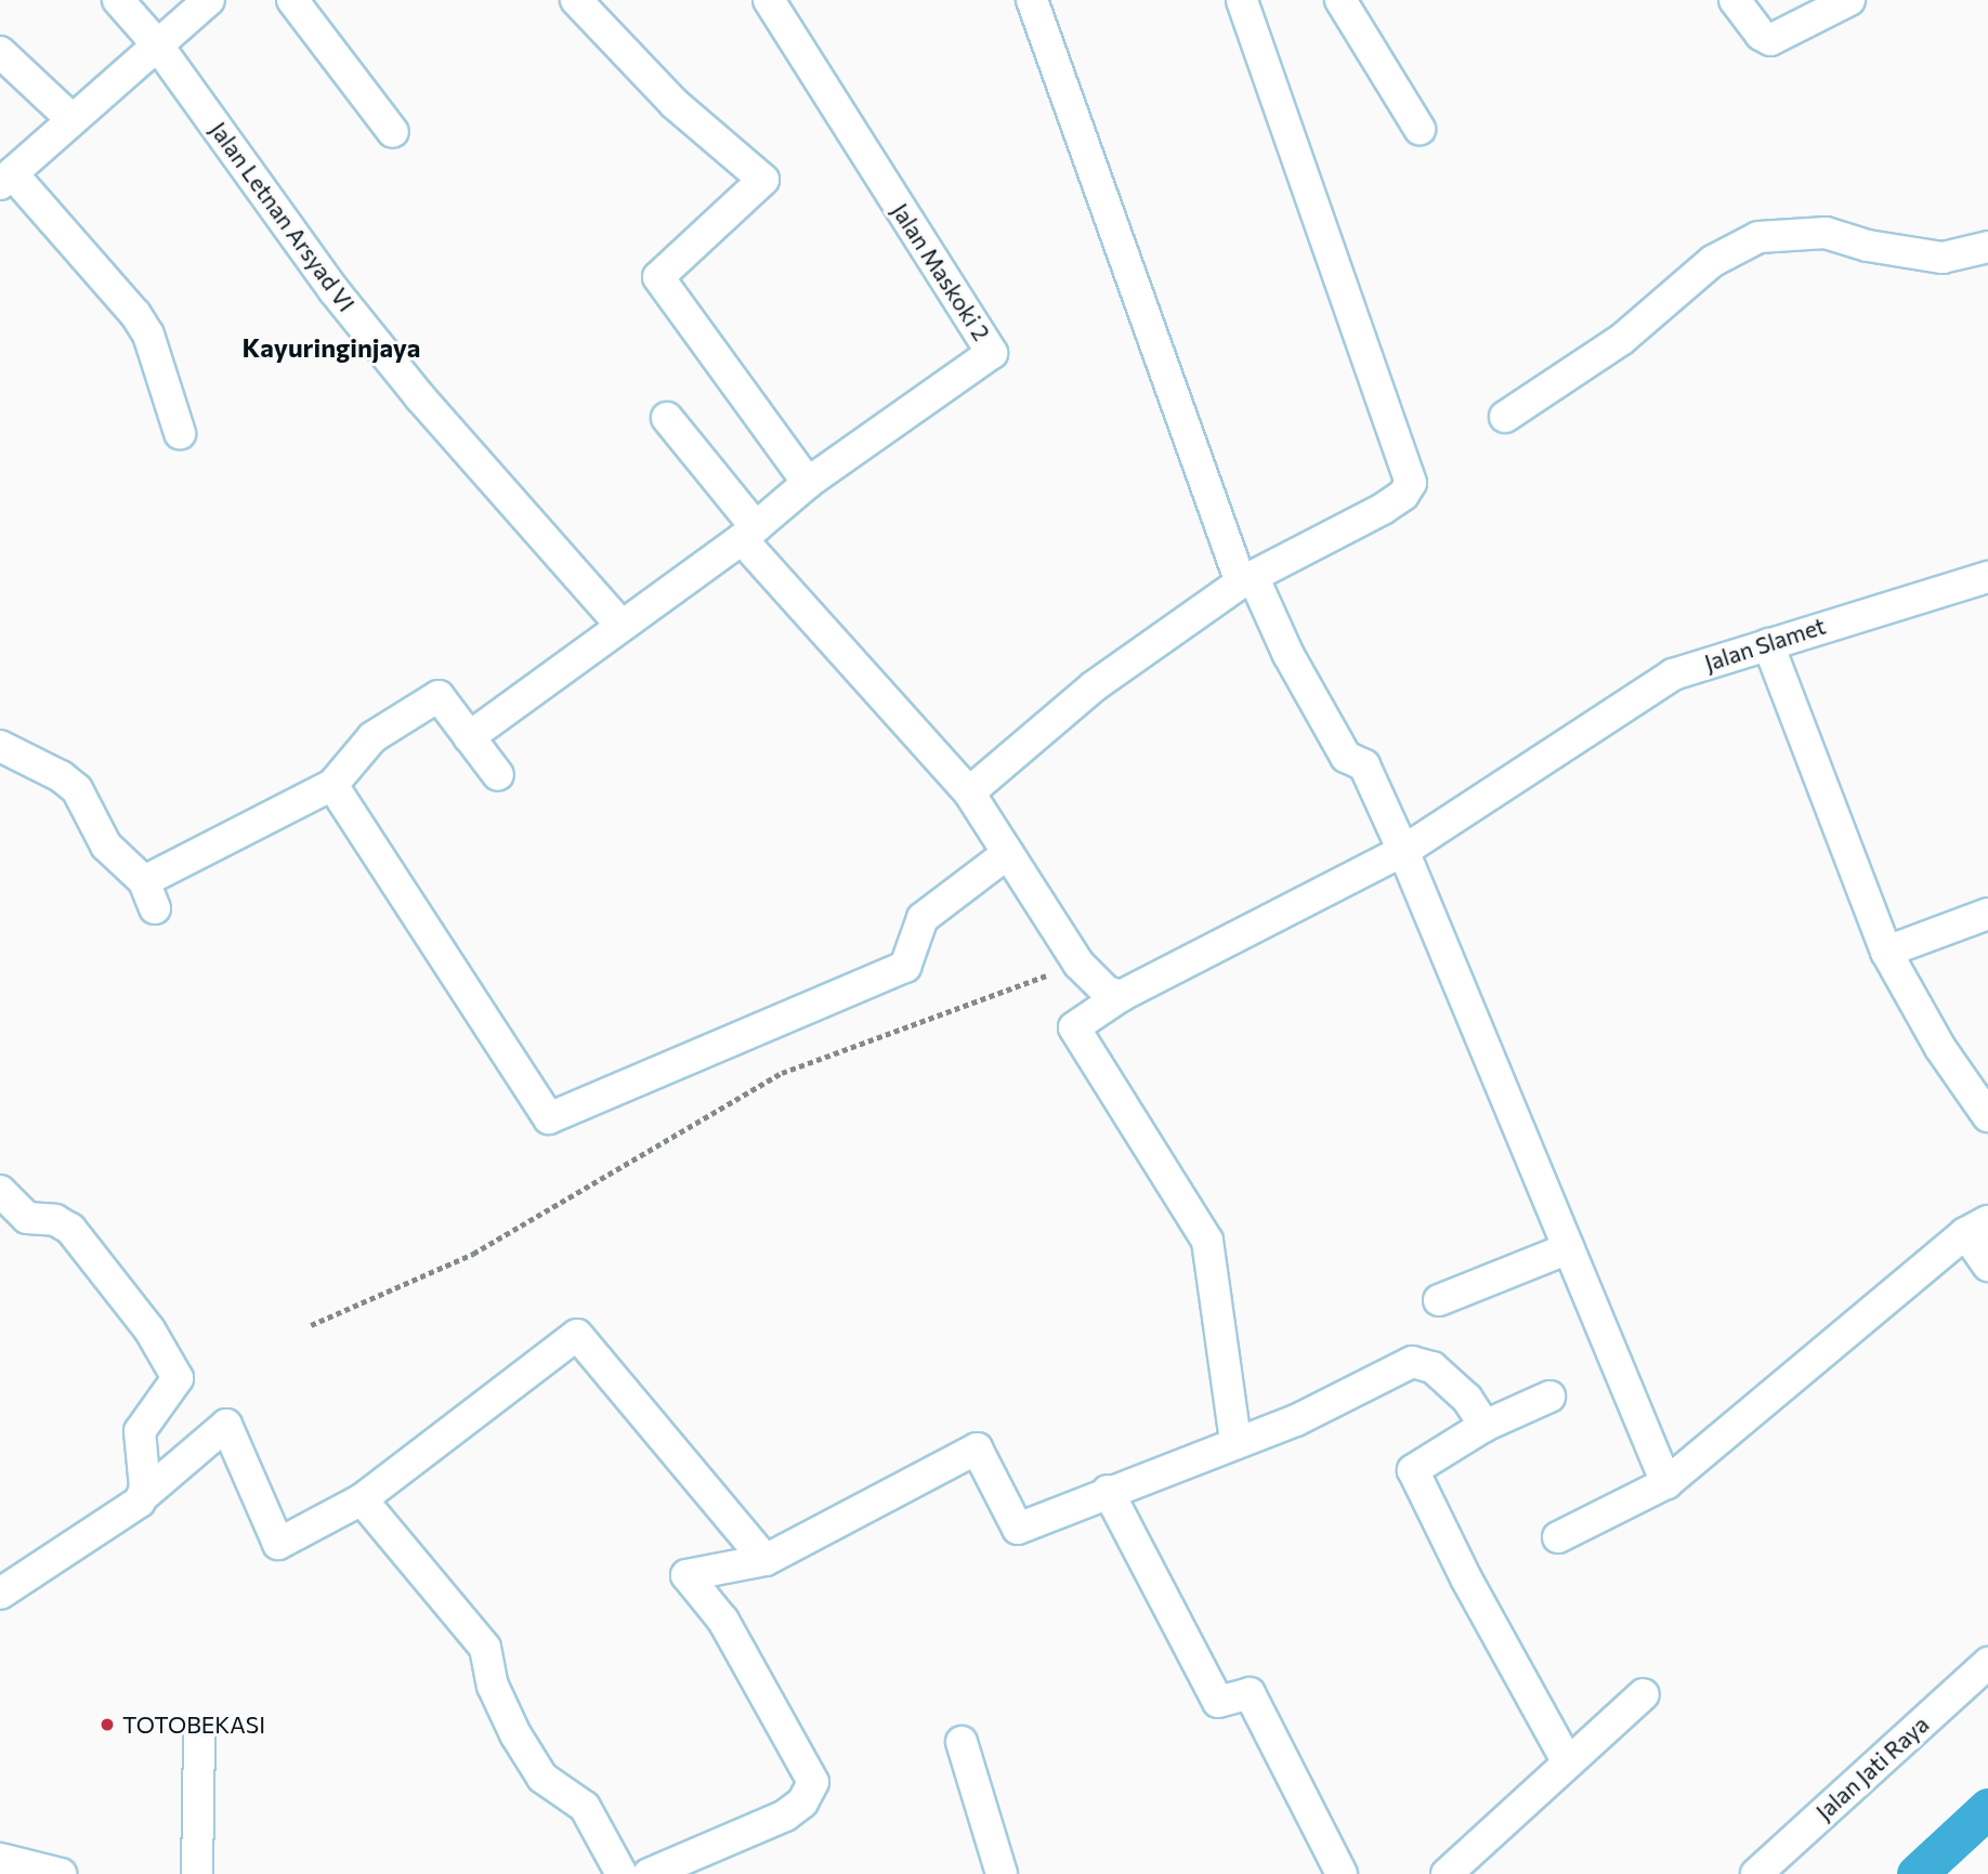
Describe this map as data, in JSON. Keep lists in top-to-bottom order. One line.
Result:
{"streets":{"street":["Jalan Letnan Arsyad VI","Jalan Maskoki 2","Jalan Slamet","Jalan Jati Raya"]},"districts":["Kayuringinjaya"],"places":["TOTOBEKASI"]}
